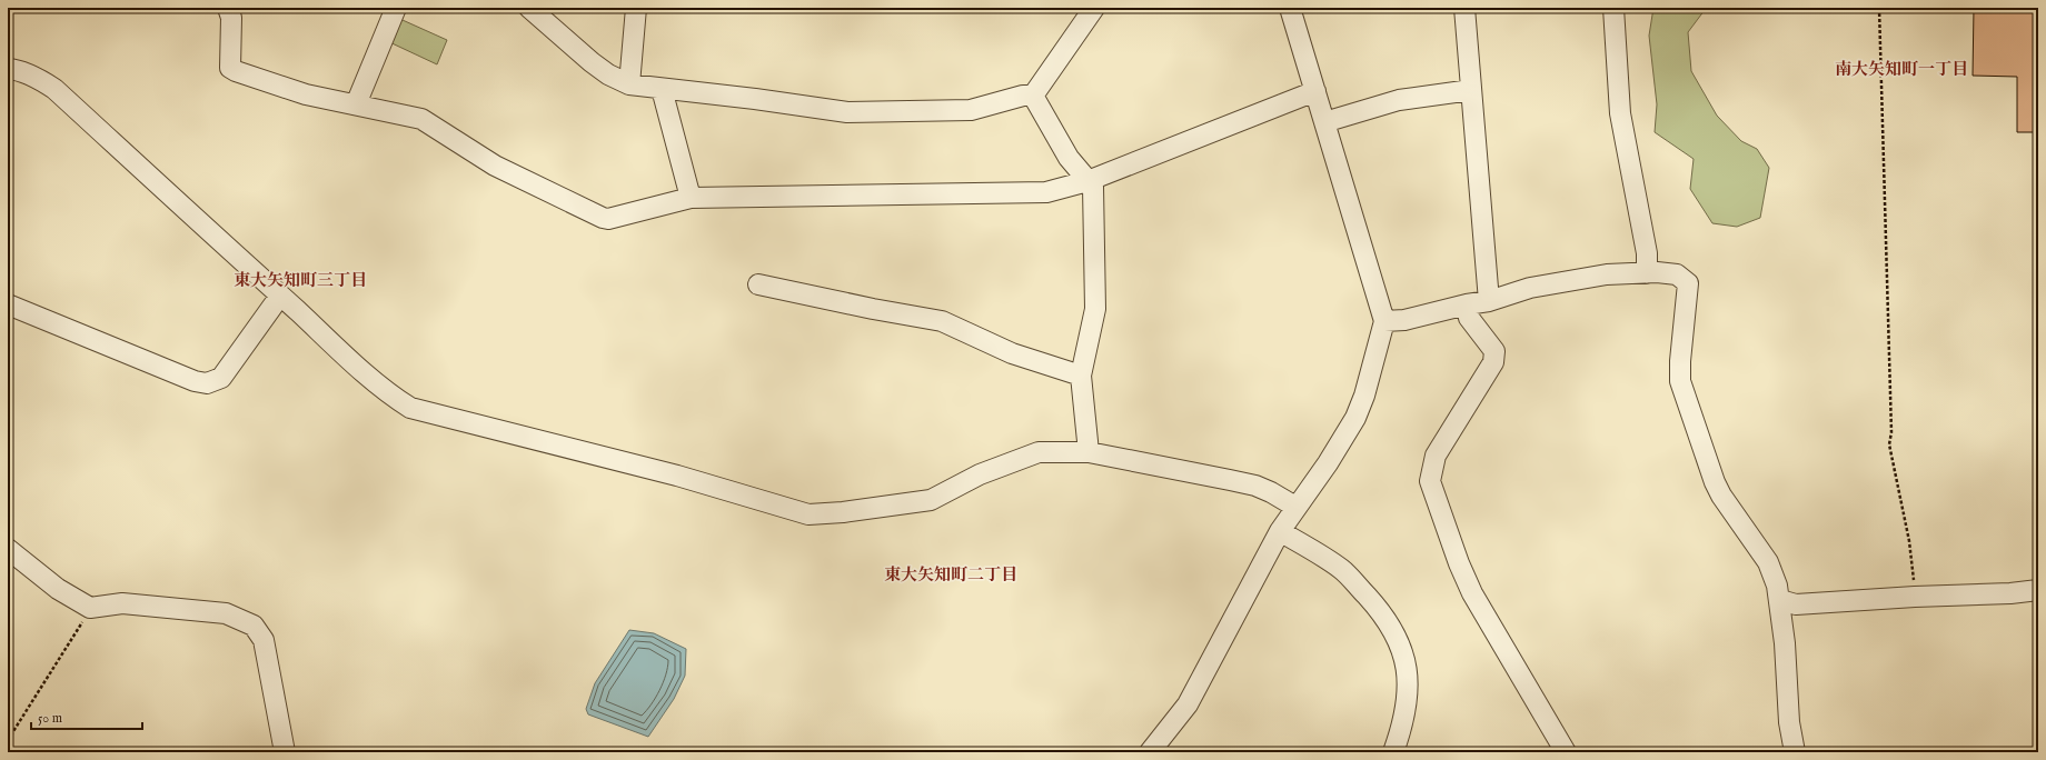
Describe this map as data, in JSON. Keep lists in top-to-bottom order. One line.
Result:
{"districts":["南大矢知町一丁目","東大矢知町三丁目","東大矢知町二丁目"],"scale_bar":"50 m"}
